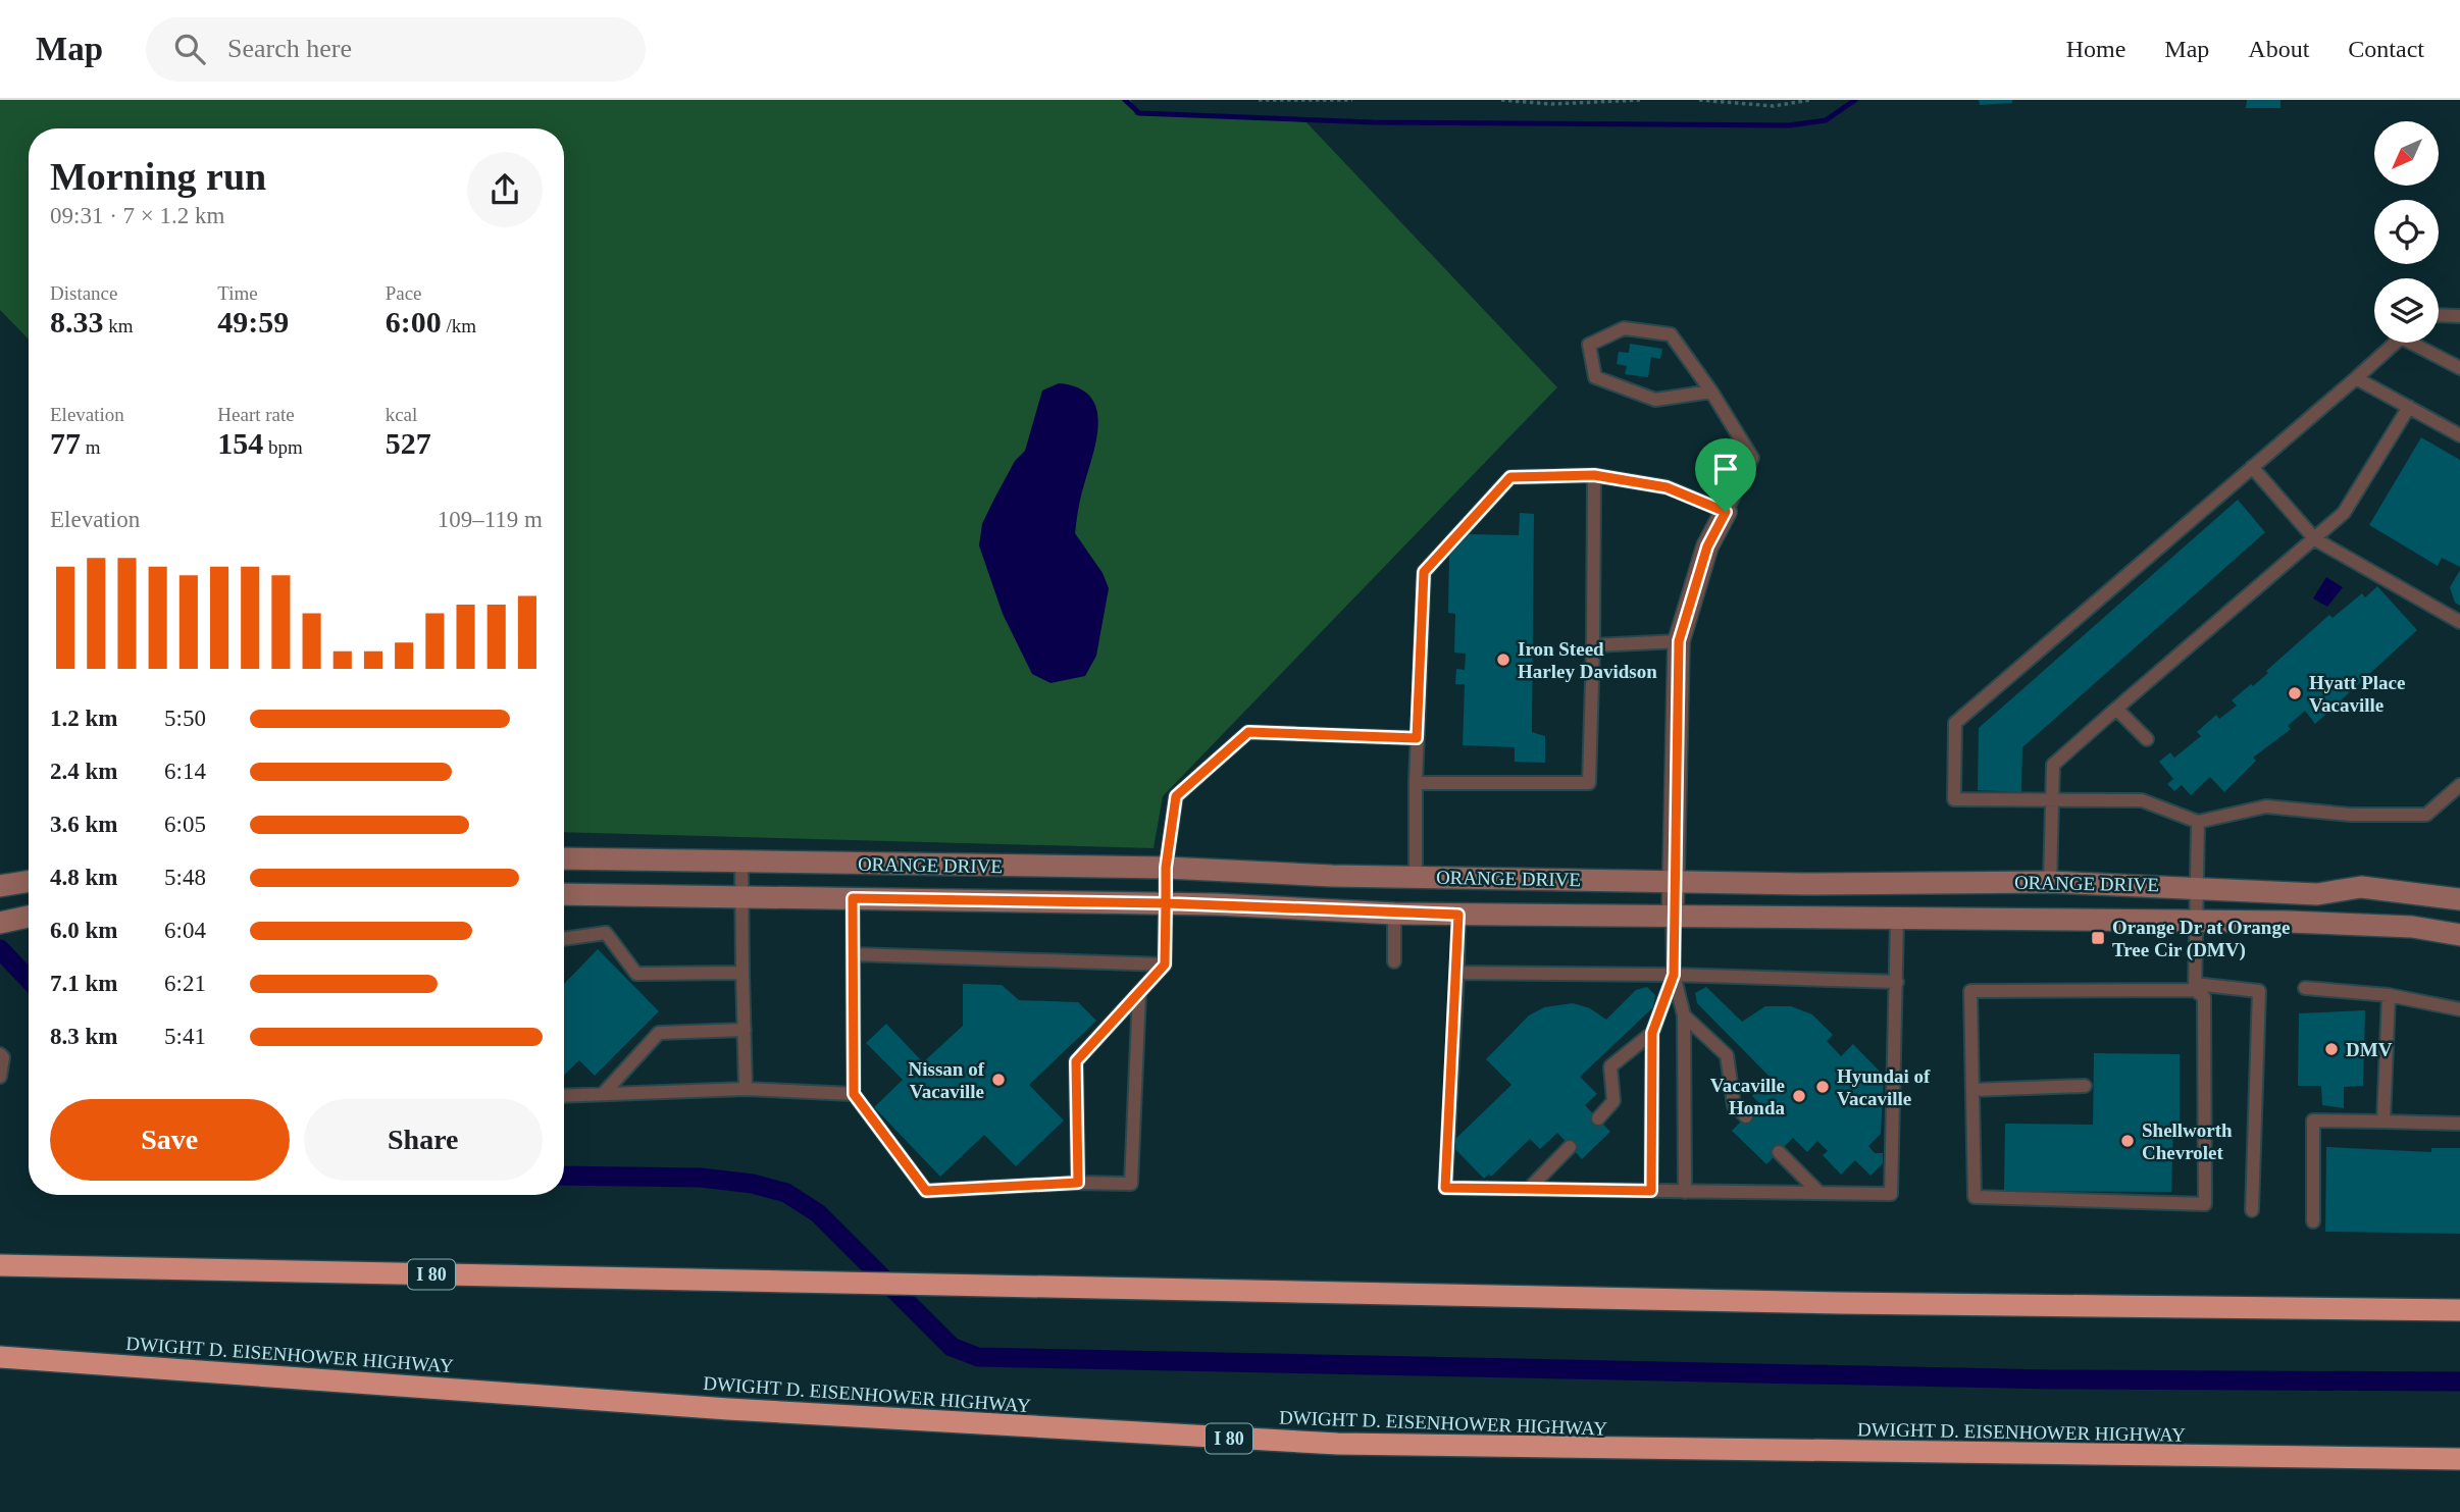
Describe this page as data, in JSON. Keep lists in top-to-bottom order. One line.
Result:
{"streets":{"highway":["I 80","DWIGHT D. EISENHOWER HIGHWAY"],"street":["ORANGE DRIVE"]},"places":{"other":["Iron Steed Harley Davidson","Hyatt Place Vacaville","DMV","Nissan of Vacaville","Hyundai of Vacaville","Vacaville Honda","Shellworth Chevrolet"],"transit":["Orange Dr at Orange Tree Cir (DMV)"]},"north":"bottom left","page":{"header":"Map","search":"Search here","nav":["Home","Map","About","Contact"],"heading":["Morning run","09:31 · 7 × 1.2 km"],"stats":[["Distance","8.33 km"],["Time","49:59"],["Pace","6:00 /km"],["Elevation","77 m"],["Heart rate","154 bpm"],["kcal","527"]],"chart":["Elevation","109–119 m"],"list":[{"name":"1.2 km","note":"5:50"},{"name":"2.4 km","note":"6:14"},{"name":"3.6 km","note":"6:05"},{"name":"4.8 km","note":"5:48"},{"name":"6.0 km","note":"6:04"},{"name":"7.1 km","note":"6:21"},{"name":"8.3 km","note":"5:41"}],"buttons":["Save","Share"]}}
